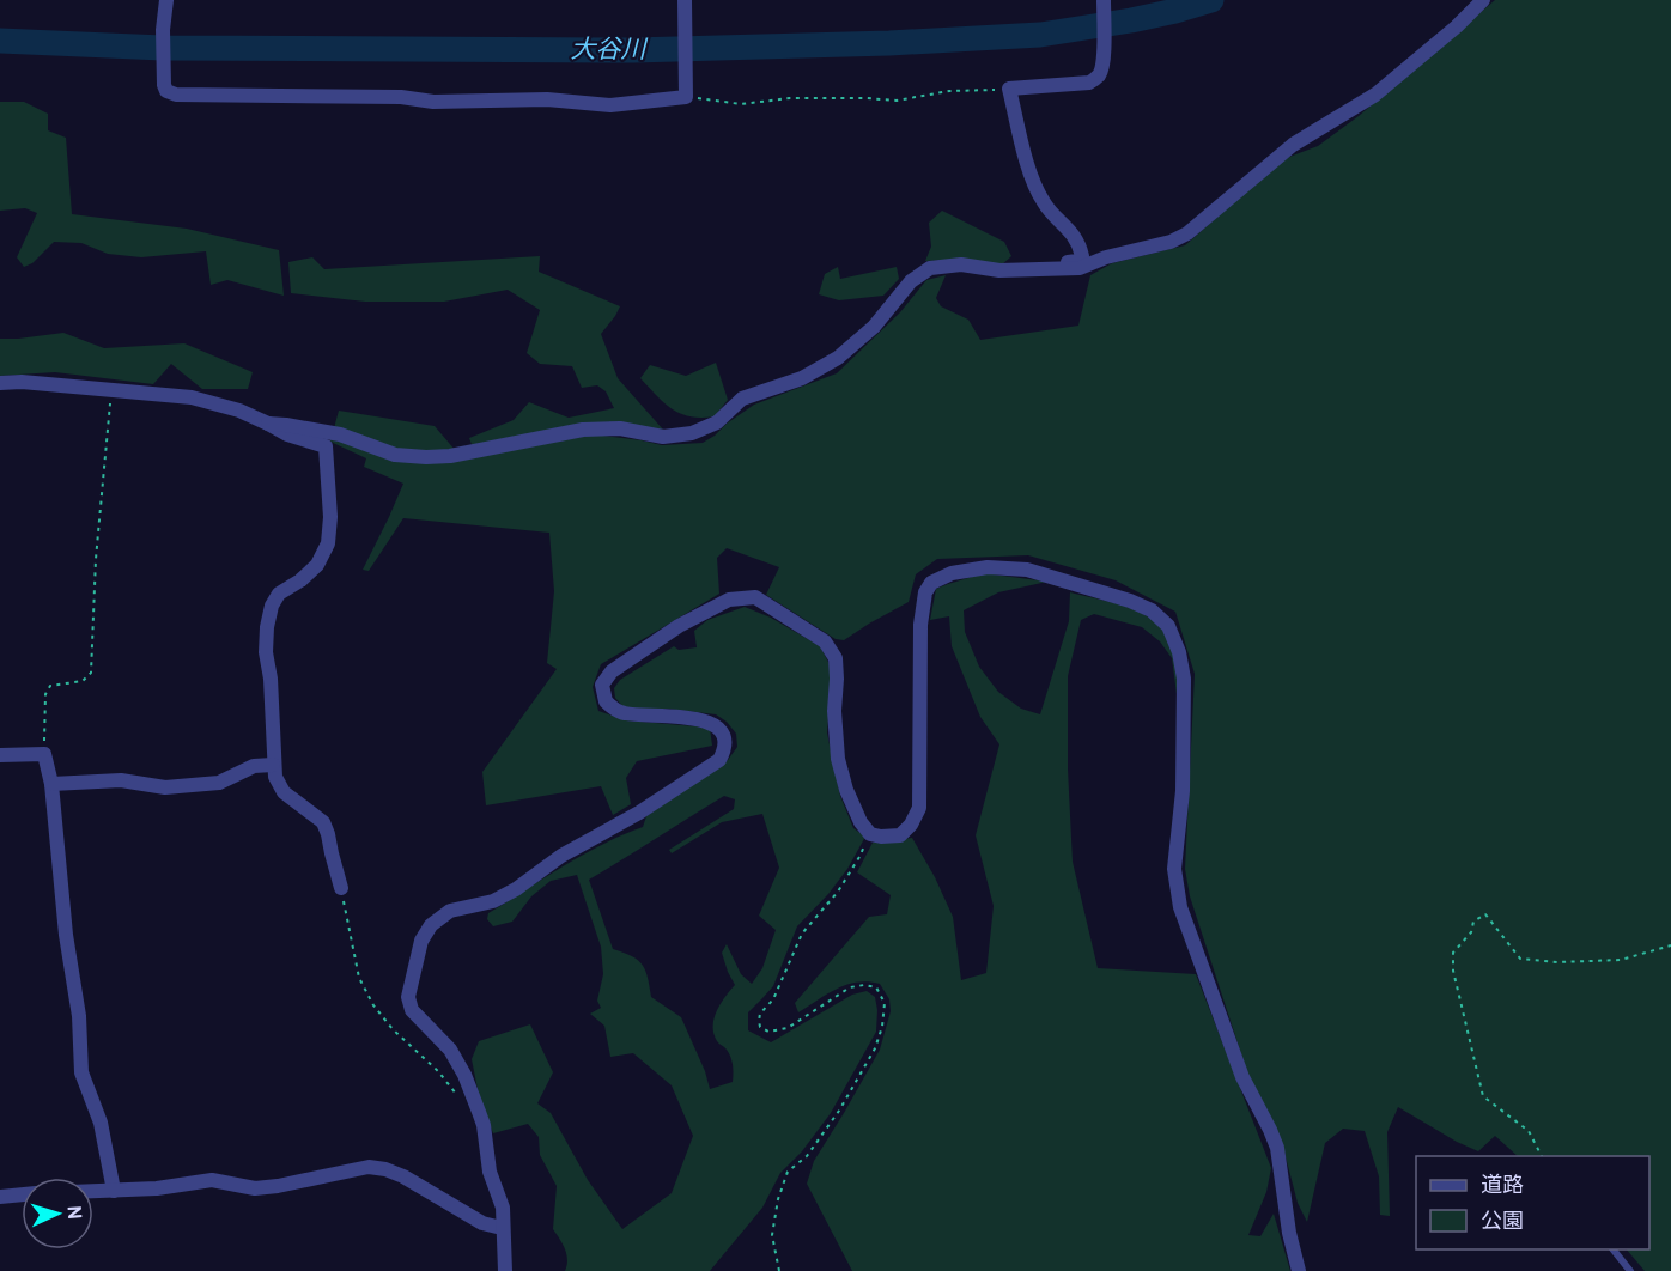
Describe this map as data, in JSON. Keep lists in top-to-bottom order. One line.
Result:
{"water":["大谷川"],"legend":["道路","公園"],"north":"right"}
